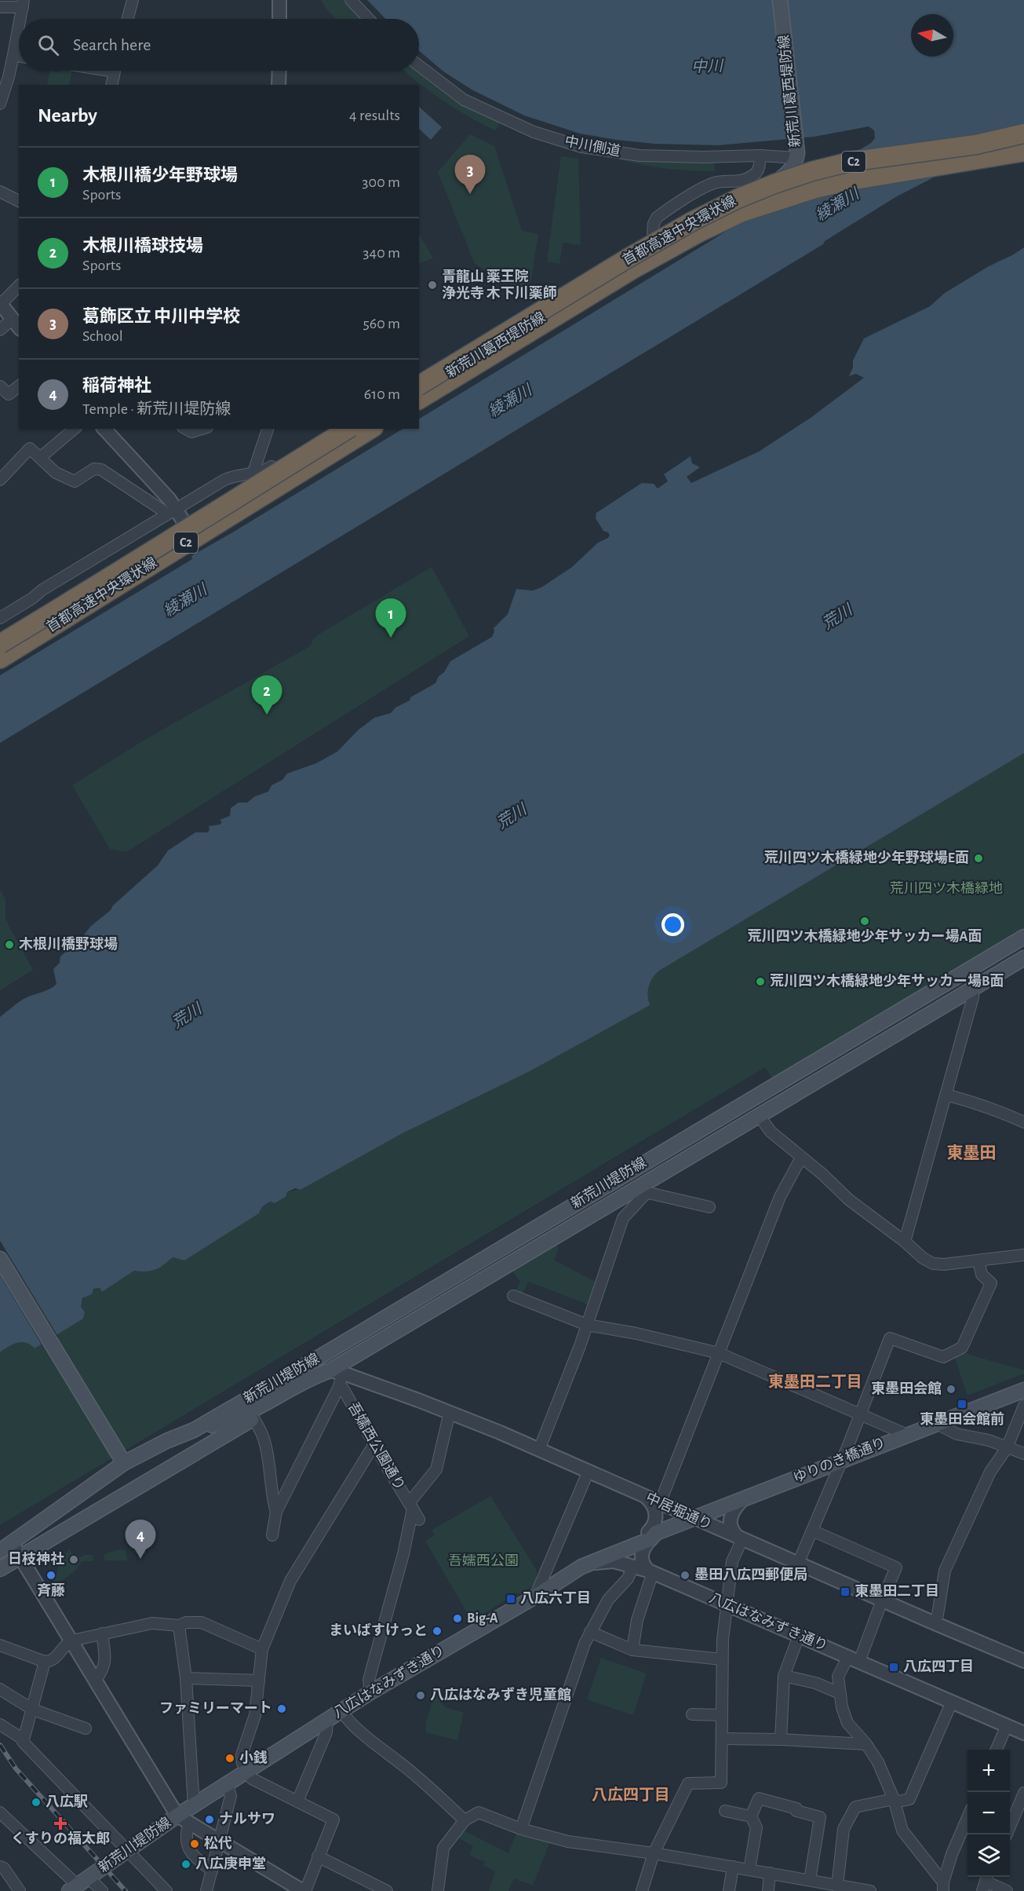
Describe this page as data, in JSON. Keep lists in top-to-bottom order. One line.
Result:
{"streets":{"highway":["C2","首都高速中央環状線"],"main road":["新荒川葛西堤防線","新荒川堤防線","ゆりのき橋通り","八広はなみずき通り"],"street":["中川側道","吾嬬西公園通り","中居堀通り"]},"crossings":[["新荒川葛西堤防線","中川側道"],["新荒川堤防線","吾嬬西公園通り"],["新荒川堤防線","中居堀通り"],["新荒川堤防線","八広はなみずき通り"],["吾嬬西公園通り","中居堀通り"],["ゆりのき橋通り","中居堀通り"],["ゆりのき橋通り","八広はなみずき通り"]],"districts":["東墨田","東墨田二丁目","八広四丁目"],"water":["中川","綾瀬川","荒川"],"parks":["荒川四ツ木橋緑地","吾嬬西公園"],"places":{"other":["青龍山 薬王院 浄光寺 木下川薬師","荒川四ツ木橋緑地少年野球場E面","荒川四ツ木橋緑地少年サッカー場A面","木根川橋野球場","荒川四ツ木橋緑地少年サッカー場B面","東墨田会館","日枝神社","斉藤","墨田八広四郵便局","Big-A","まいばすけっと","八広はなみずき児童館","ファミリーマート","小銭","八広駅","ナルサワ","松代","八広庚申堂"],"transit":["東墨田会館前","東墨田二丁目","八広六丁目","八広四丁目"],"health":["くすりの福太郎"]},"north":"left","page":{"search":"Search here","heading":["Nearby","4 results"],"list":[{"mark":"1","name":"木根川橋少年野球場","note":"Sports","value":"300 m"},{"mark":"2","name":"木根川橋球技場","note":"Sports","value":"340 m"},{"mark":"3","name":"葛飾区立 中川中学校","note":"School","value":"560 m"},{"mark":"4","name":"稲荷神社","note":"Temple · 新荒川堤防線","value":"610 m"}],"pins":["3","1","2","4"],"map_buttons":["+","−"]}}
